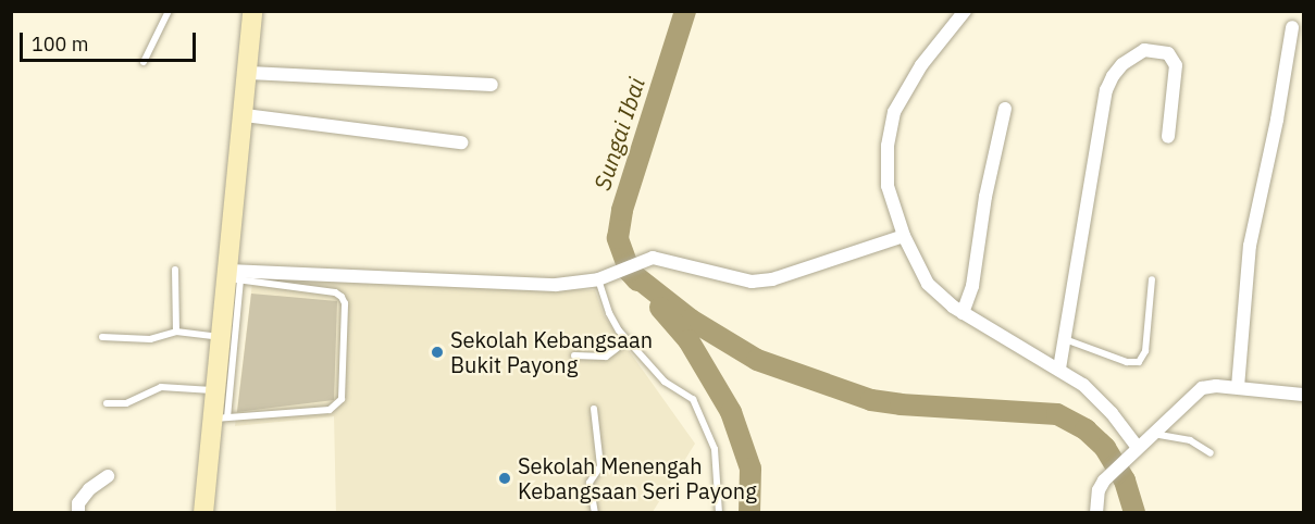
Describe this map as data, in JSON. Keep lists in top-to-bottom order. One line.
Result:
{"water":["Sungai Ibai"],"places":["Sekolah Kebangsaan Bukit Payong","Sekolah Menengah Kebangsaan Seri Payong"],"scale_bar":"100 m"}
